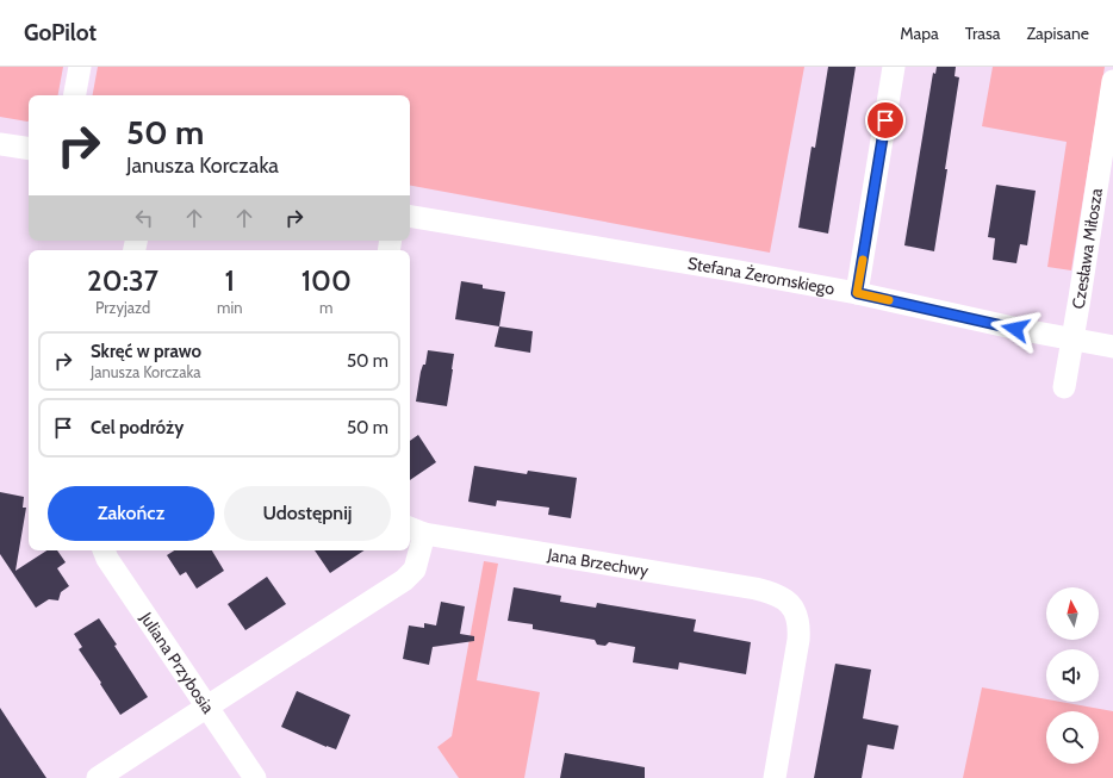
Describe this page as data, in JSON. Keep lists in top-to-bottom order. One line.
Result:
{"streets":{"street":["Czesława Miłosza","Stefana Żeromskiego","Jana Brzechwy","Juliana Przybosia"]},"crossings":[["Czesława Miłosza","Stefana Żeromskiego"]],"north":"top","page":{"header":"GoPilot","nav":["Mapa","Trasa","Zapisane"],"turn":["50 m","Janusza Korczaka"],"eta":["20:37","Przyjazd","1","min","100","m"],"list":[{"name":"Skręć w prawo","note":"Janusza Korczaka","value":"50 m"},{"name":"Cel podróży","value":"50 m"}],"buttons":["Zakończ","Udostępnij"]}}
